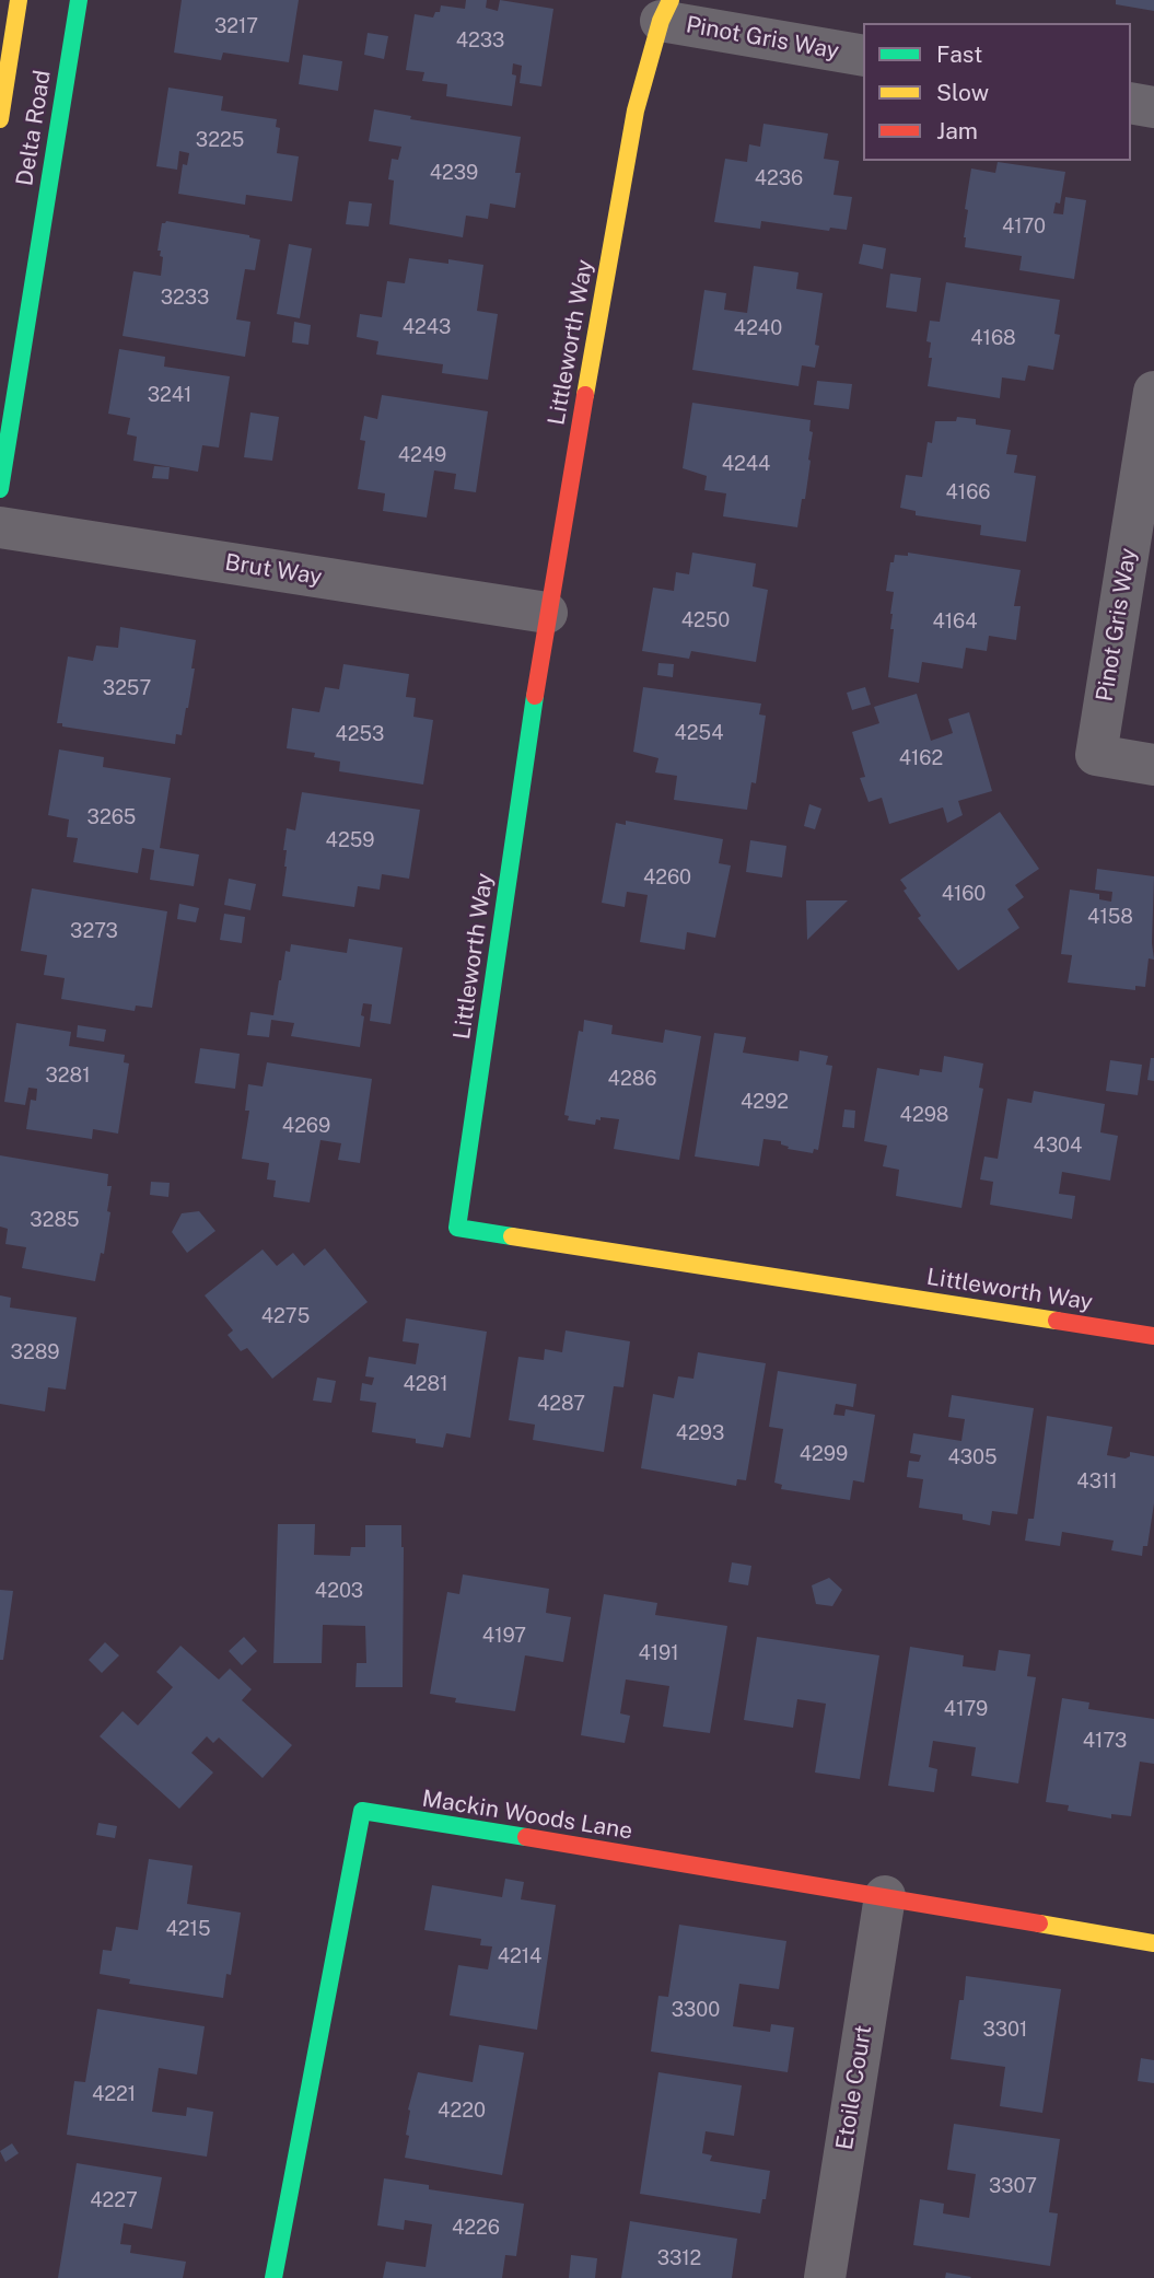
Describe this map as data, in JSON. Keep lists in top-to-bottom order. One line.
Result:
{"streets":{"street":["Pinot Gris Way","Delta Road","Littleworth Way","Brut Way","Mackin Woods Lane","Etoile Court"]},"crossings":[["Pinot Gris Way","Littleworth Way"],["Littleworth Way","Brut Way"],["Mackin Woods Lane","Etoile Court"]],"house_numbers":["3217","4233","3225","4239","4236","4170","3233","4243","4240","4168","3241","4249","4244","4166","4250","4164","3257","4254","4253","4162","3265","4259","4260","4160","4158","3273","3281","4286","4292","4298","4269","4304","3285","4275","3289","4281","4287","4293","4299","4305","4311","4203","4197","4191","4179","4173","4215","4214","3300","3301","4221","4220","3307","4227","4226","3312"],"legend":["Fast","Slow","Jam"]}
